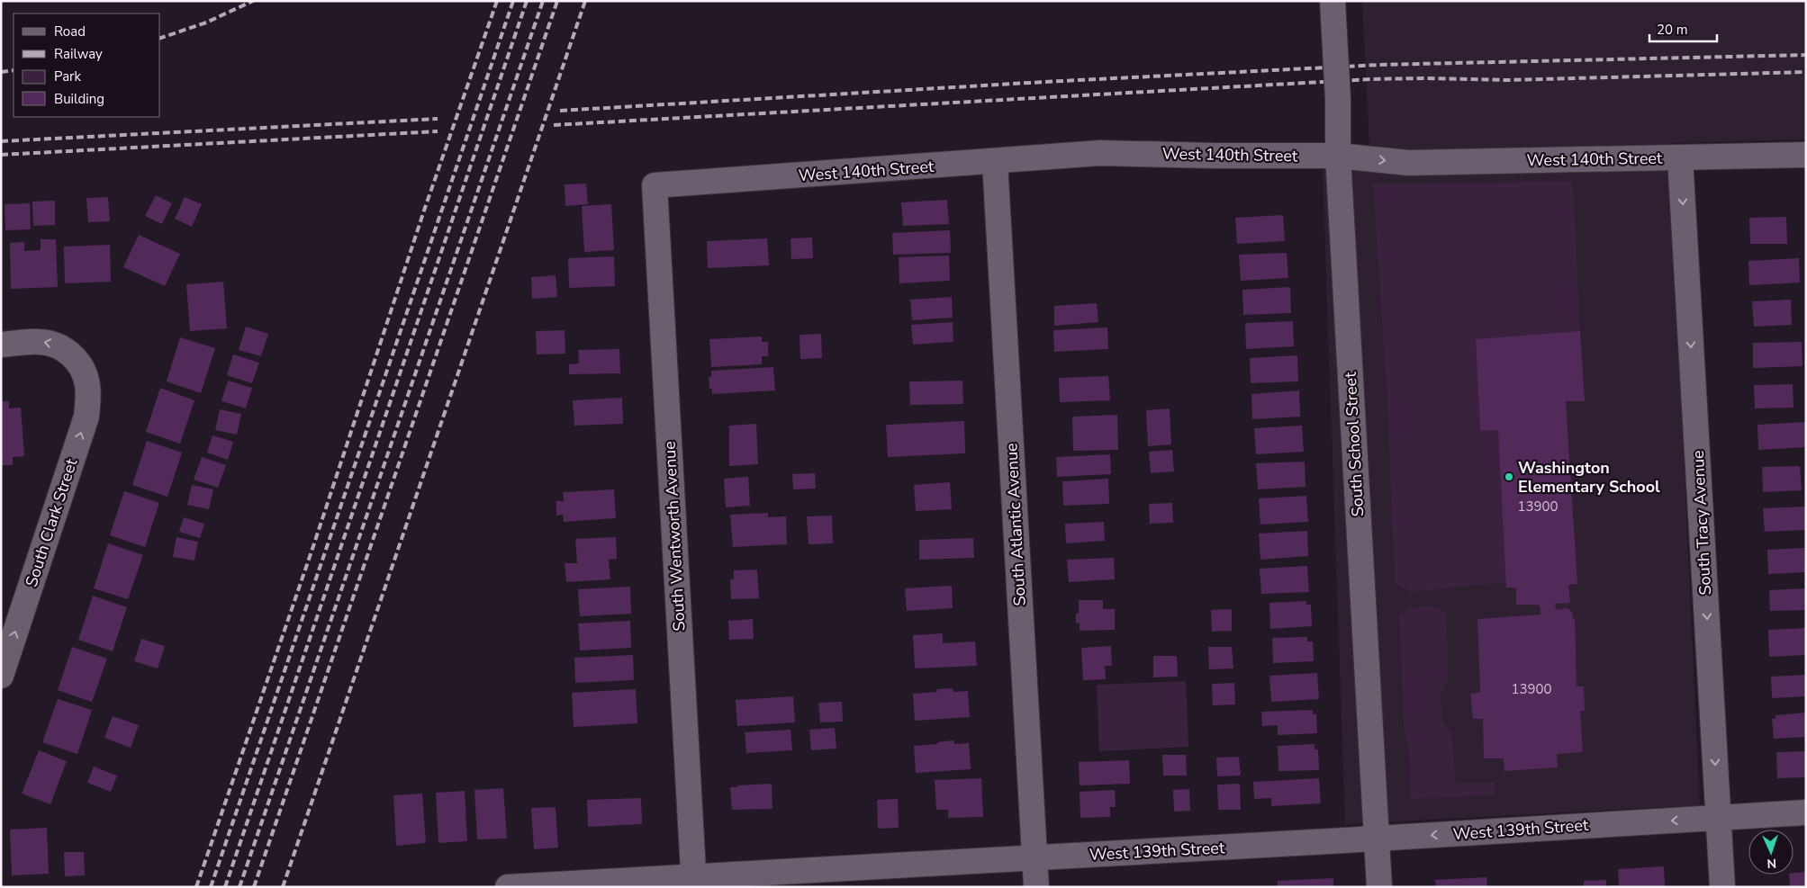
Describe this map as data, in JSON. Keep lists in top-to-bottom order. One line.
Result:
{"streets":{"street":["West 140th Street","South School Street","South Clark Street","South Tracy Avenue","South Atlantic Avenue","South Wentworth Avenue","West 139th Street"]},"crossings":[["West 140th Street","South School Street"],["West 140th Street","South Tracy Avenue"],["West 140th Street","South Atlantic Avenue"],["West 140th Street","South Wentworth Avenue"],["South School Street","West 139th Street"],["South Tracy Avenue","West 139th Street"],["South Atlantic Avenue","West 139th Street"],["South Wentworth Avenue","West 139th Street"]],"one_way":["South Clark Street","South Tracy Avenue"],"places":["Washington Elementary School"],"house_numbers":["13900","13900"],"legend":["Road","Railway","Park","Building"],"scale_bar":"20 m","north":"bottom"}
